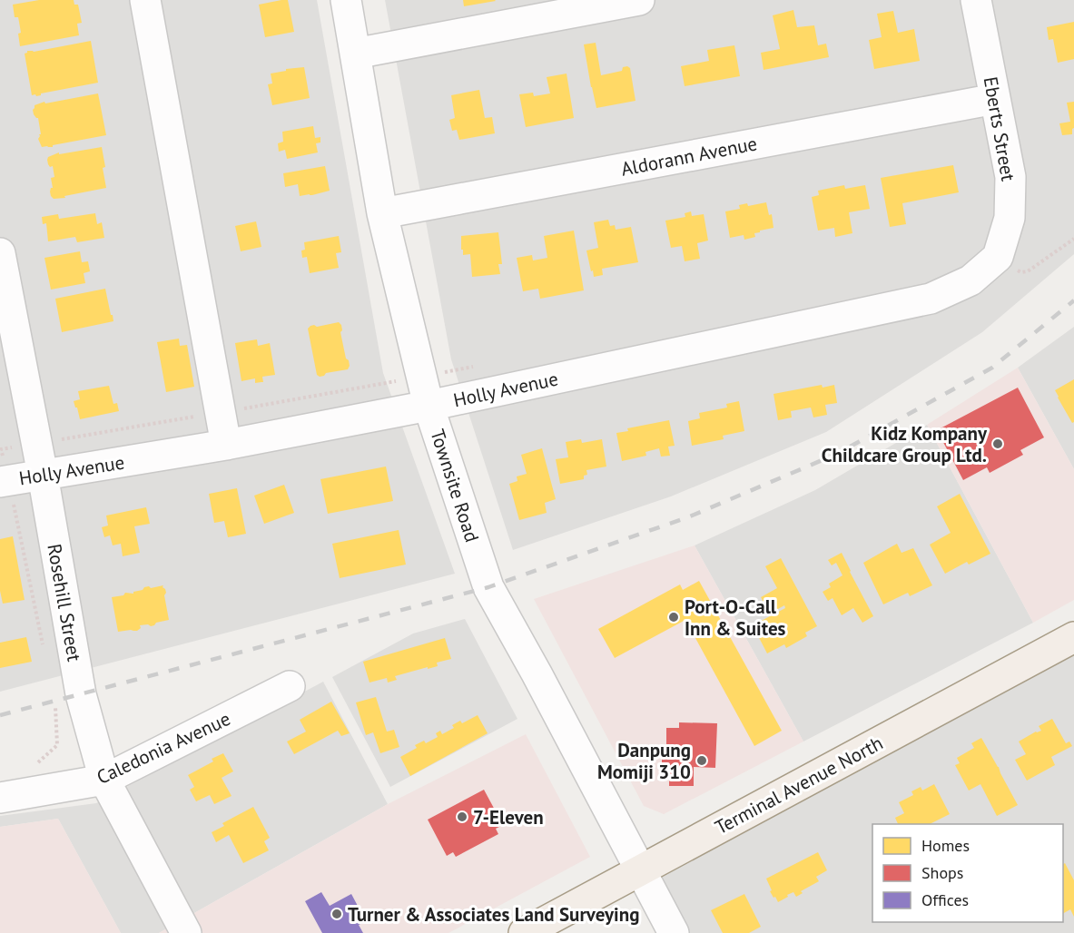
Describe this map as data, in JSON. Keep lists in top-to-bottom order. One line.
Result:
{"streets":{"main road":["Terminal Avenue North"],"street":["Eberts Street","Aldorann Avenue","Holly Avenue","Townsite Road","Rosehill Street","Caledonia Avenue"]},"crossings":[["Eberts Street","Aldorann Avenue"],["Eberts Street","Holly Avenue"],["Aldorann Avenue","Townsite Road"],["Holly Avenue","Townsite Road"],["Holly Avenue","Rosehill Street"],["Townsite Road","Terminal Avenue North"],["Rosehill Street","Caledonia Avenue"]],"places":["Kidz Kompany Childcare Group Ltd.","Port-O-Call Inn & Suites","Danpung Momiji 310","7-Eleven","Turner & Associates Land Surveying"],"legend":["Homes","Shops","Offices"]}
